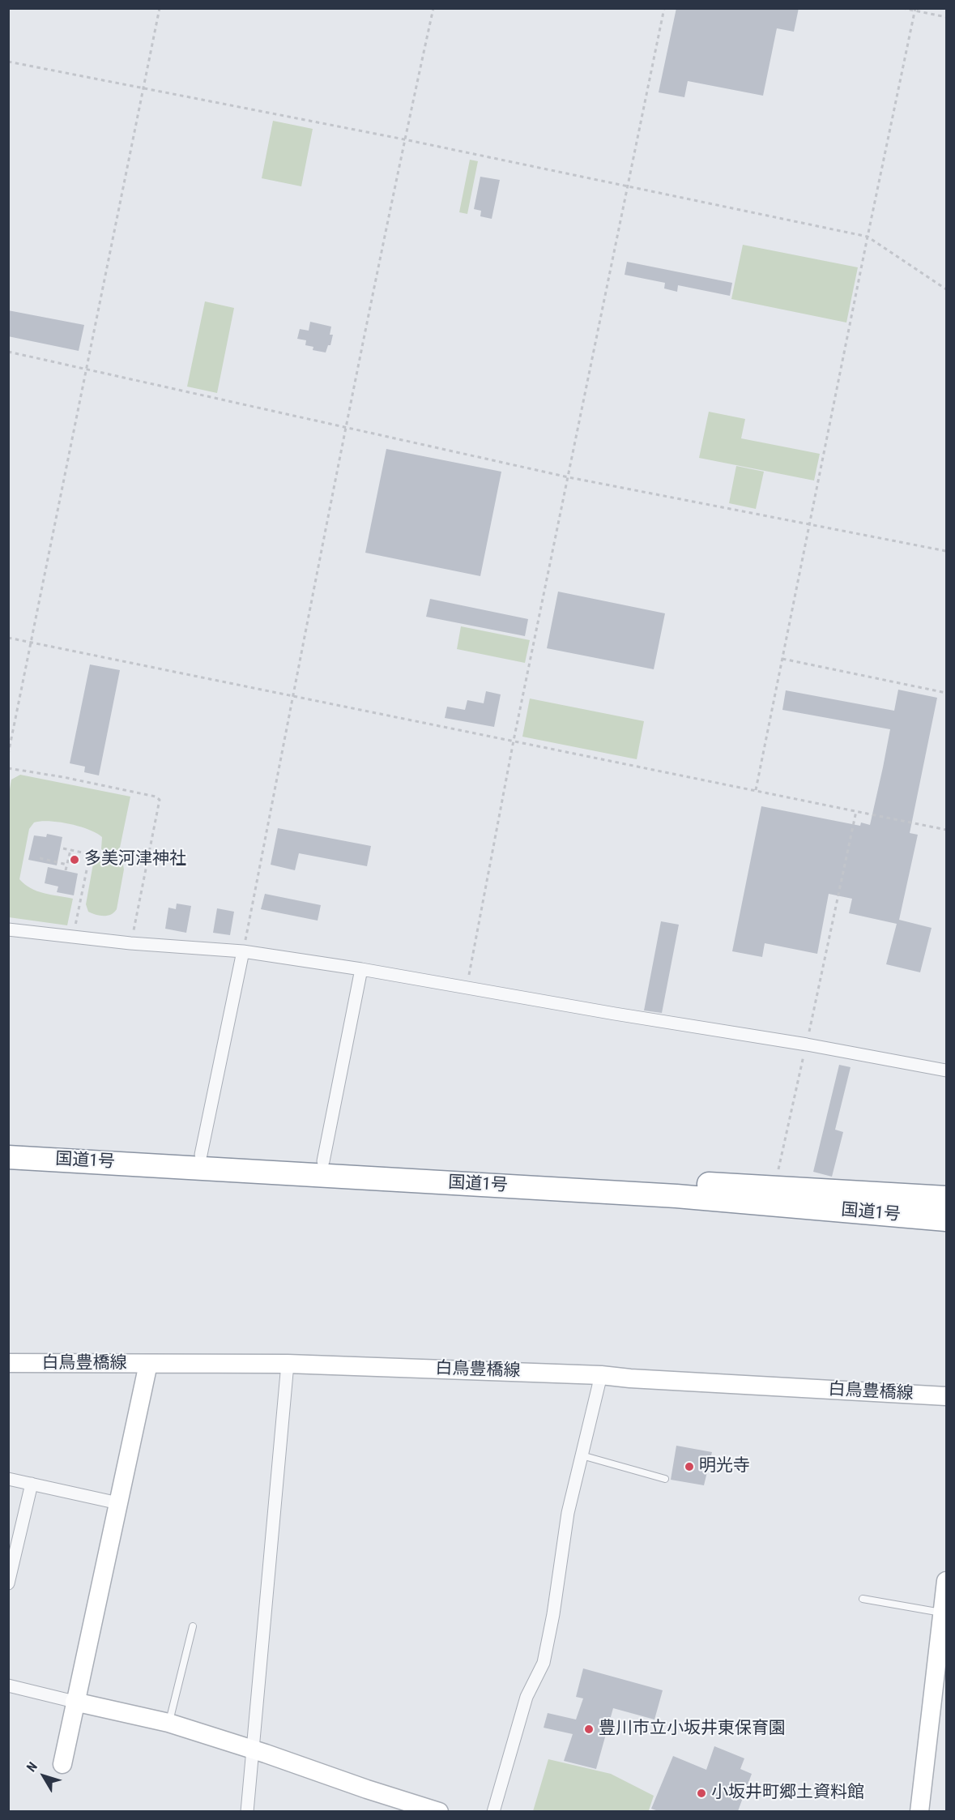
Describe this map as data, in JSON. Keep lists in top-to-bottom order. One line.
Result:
{"streets":{"highway":["国道1号"],"main road":["白鳥豊橋線"]},"places":["多美河津神社","明光寺","豊川市立小坂井東保育園","小坂井町郷土資料館"],"north":"top left"}
